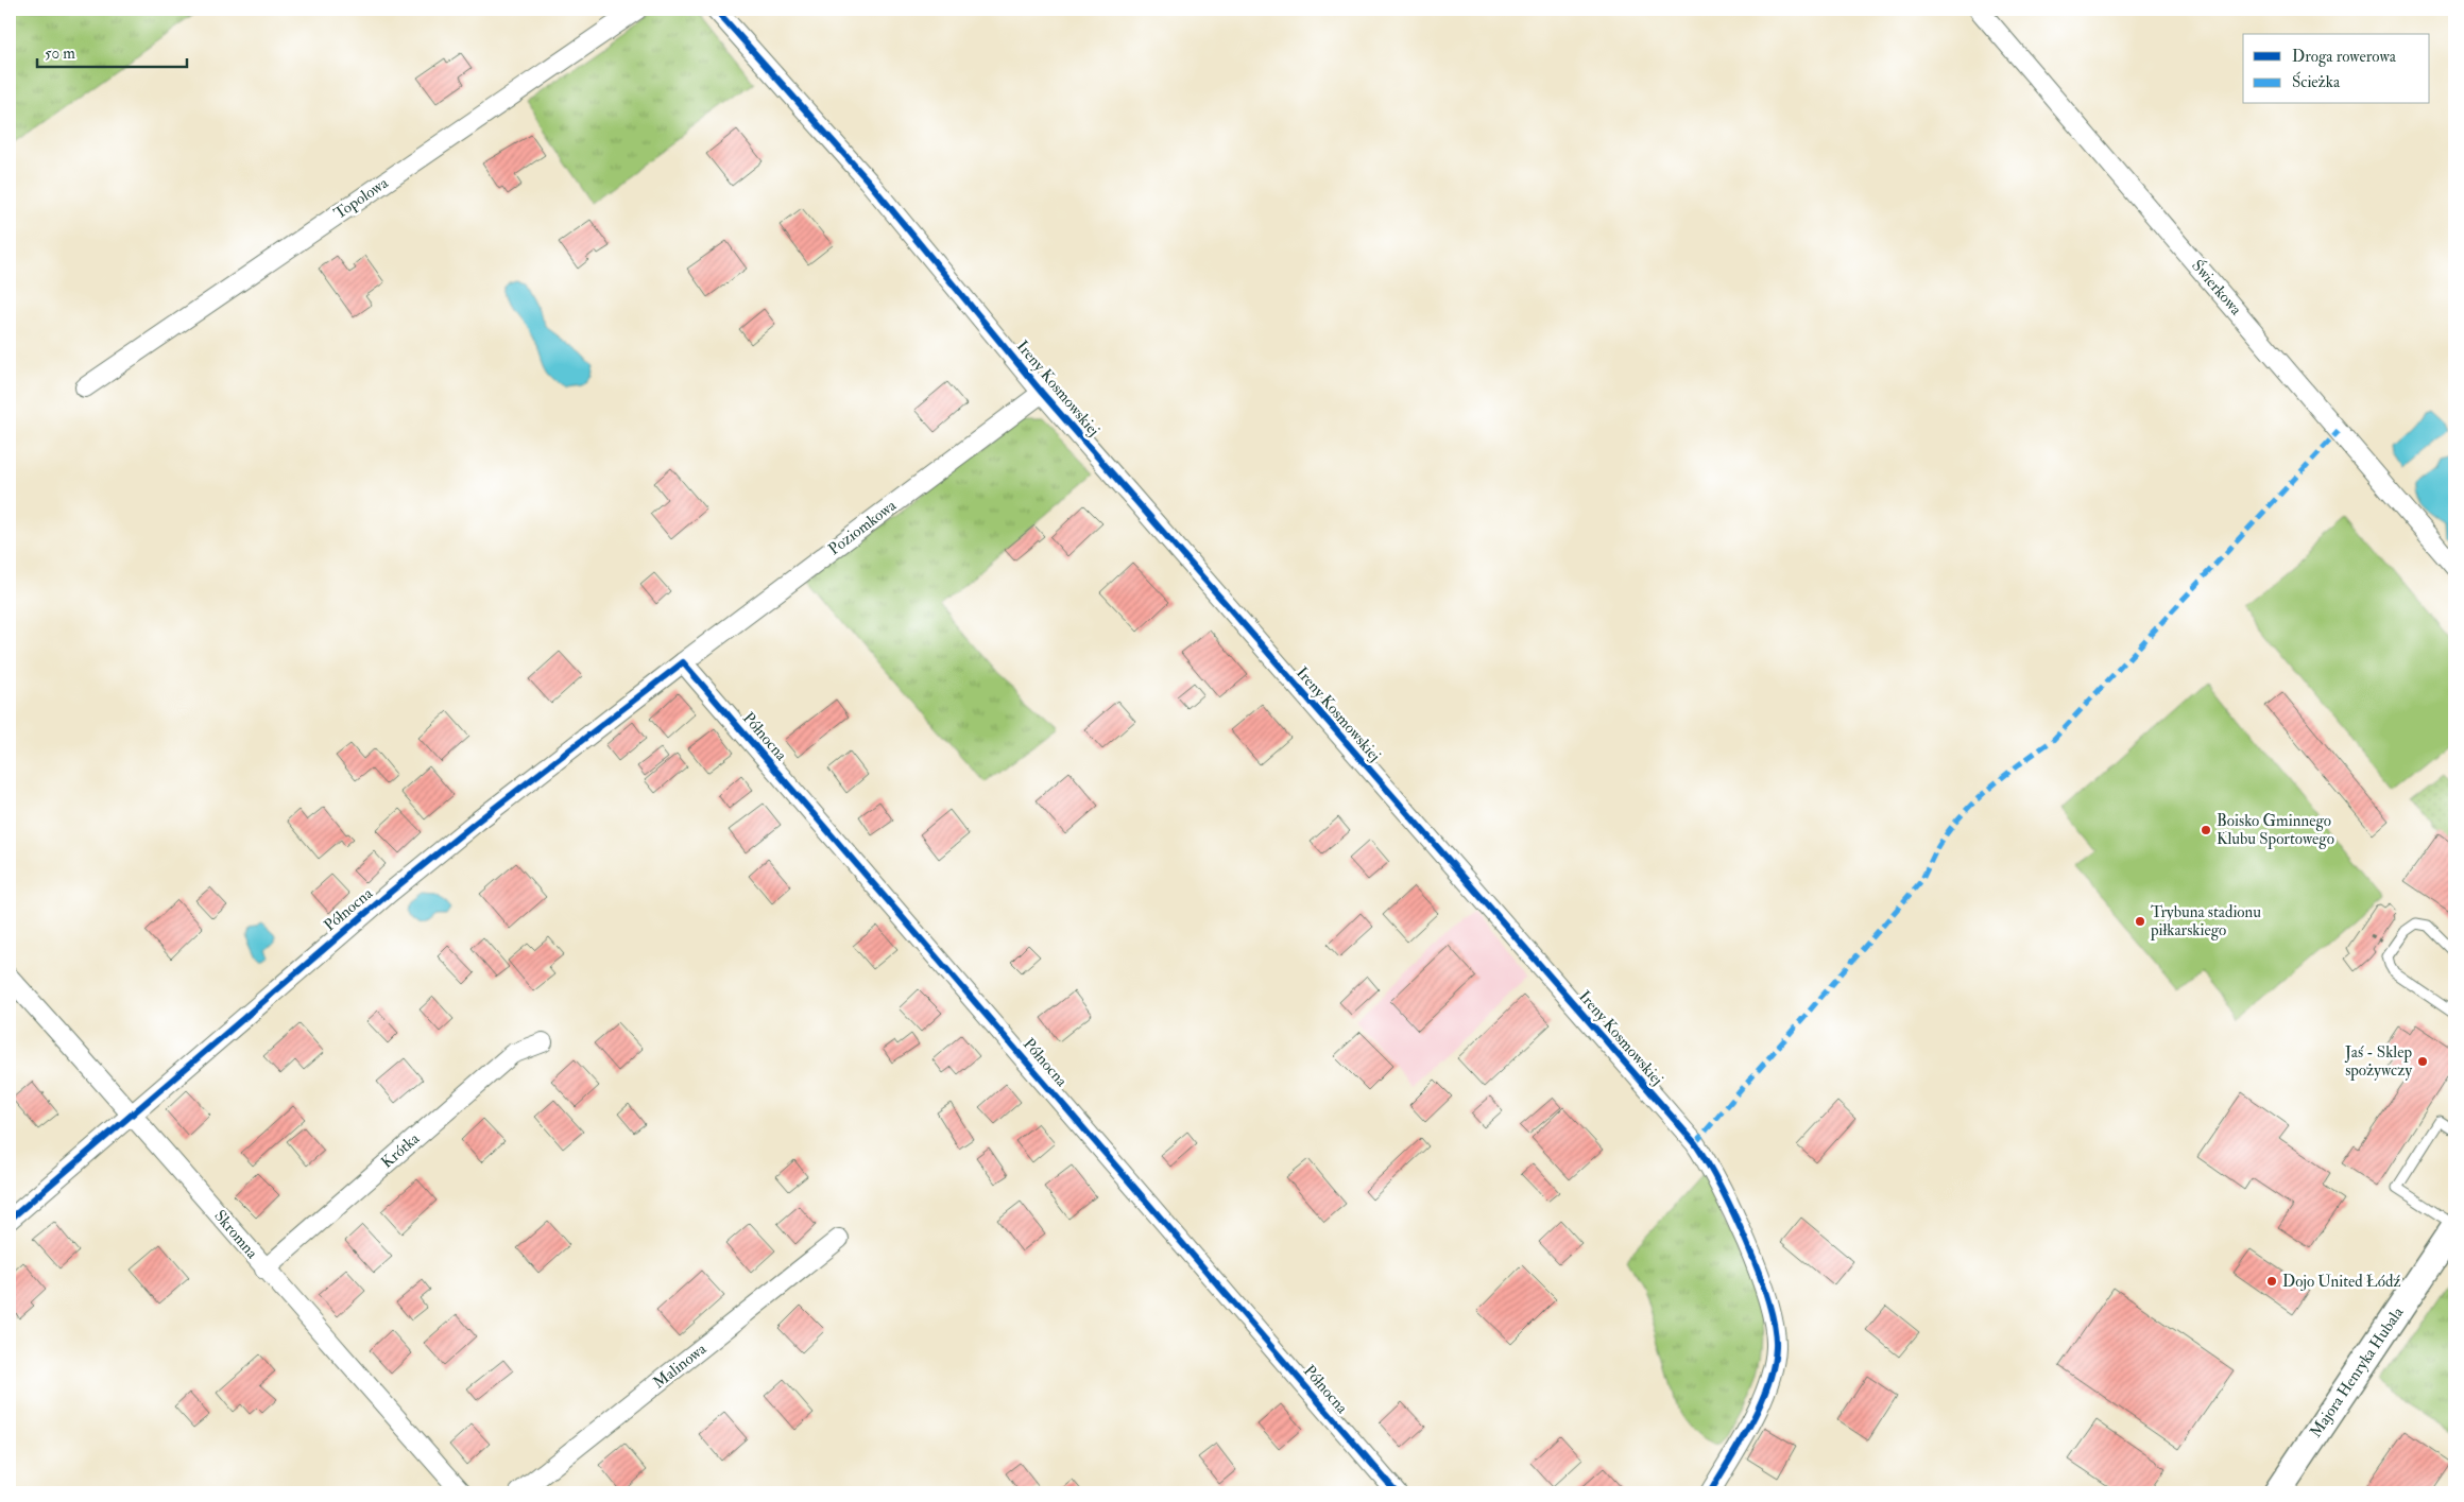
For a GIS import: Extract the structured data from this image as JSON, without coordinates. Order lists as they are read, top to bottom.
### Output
{
  "streets": {
    "main road": ["Majora Henryka Hubala"],
    "street": [
      "Topolowa",
      "Świerkowa",
      "Ireny Kosmowskiej",
      "Poziomkowa",
      "Północna",
      "Krótka",
      "Skromna",
      "Malinowa"
    ]
  },
  "crossings": [
    ["Ireny Kosmowskiej", "Poziomkowa"],
    ["Poziomkowa", "Północna"],
    ["Północna", "Skromna"],
    ["Krótka", "Skromna"]
  ],
  "places": [
    "Boisko Gminnego Klubu Sportowego",
    "Trybuna stadionu piłkarskiego",
    "Jaś - Sklep spożywczy",
    "Dojo United Łódź"
  ],
  "legend": ["Droga rowerowa", "Ścieżka"],
  "scale_bar": "50 m"
}
